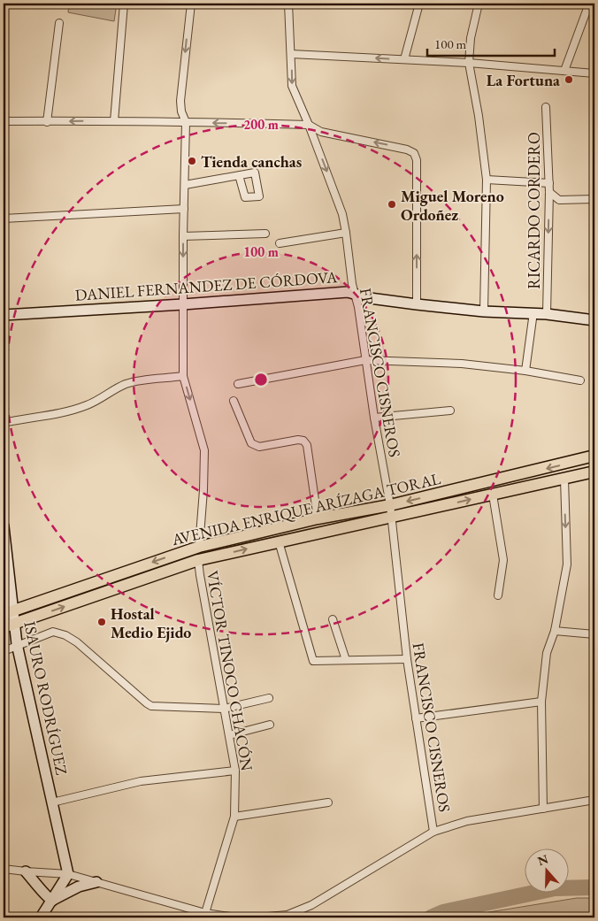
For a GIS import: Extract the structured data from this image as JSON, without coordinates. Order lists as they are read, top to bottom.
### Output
{
  "streets": {
    "main road": ["AVENIDA ENRIQUE ARÍZAGA TORAL"],
    "street": [
      "RICARDO CORDERO",
      "DANIEL FERNANDEZ DE CÓRDOVA",
      "FRANCISCO CISNEROS",
      "VÍCTOR TINOCO CHACÓN",
      "ISAURO RODRÍGUEZ"
    ]
  },
  "crossings": [
    ["RICARDO CORDERO", "DANIEL FERNANDEZ DE CÓRDOVA"],
    ["DANIEL FERNANDEZ DE CÓRDOVA", "FRANCISCO CISNEROS"],
    ["FRANCISCO CISNEROS", "AVENIDA ENRIQUE ARÍZAGA TORAL"],
    ["AVENIDA ENRIQUE ARÍZAGA TORAL", "VÍCTOR TINOCO CHACÓN"],
    ["AVENIDA ENRIQUE ARÍZAGA TORAL", "ISAURO RODRÍGUEZ"]
  ],
  "one_way": ["RICARDO CORDERO"],
  "places": [
    "La Fortuna",
    "Tienda canchas",
    "Miguel Moreno Ordoñez",
    "Hostal Medio Ejido"
  ],
  "scale_bar": "100 m",
  "north": "top",
  "rings": ["200 m", "100 m"]
}
